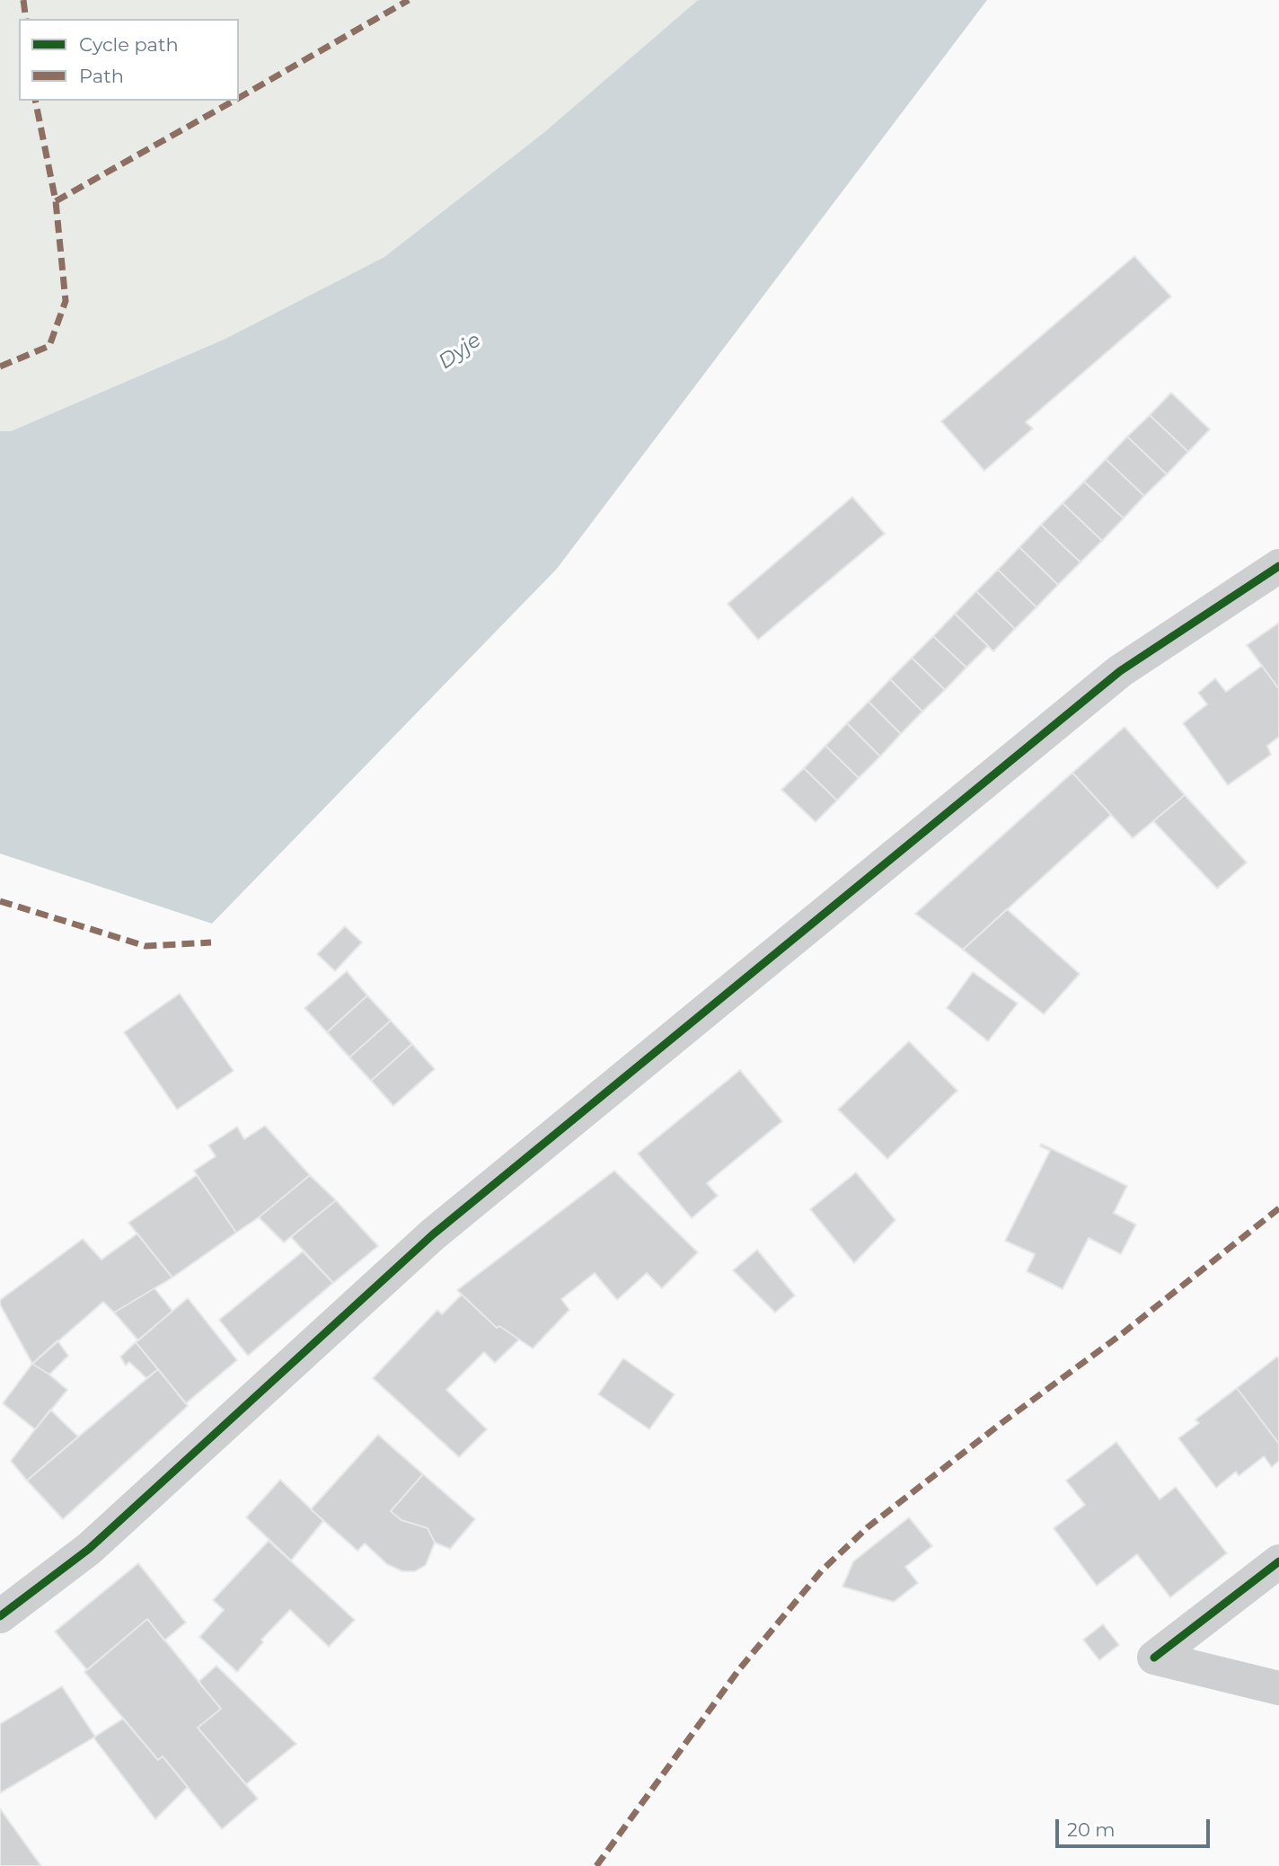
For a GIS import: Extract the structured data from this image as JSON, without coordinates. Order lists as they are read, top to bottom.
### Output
{
  "water": ["Dyje"],
  "legend": ["Cycle path", "Path"],
  "scale_bar": "20 m"
}
